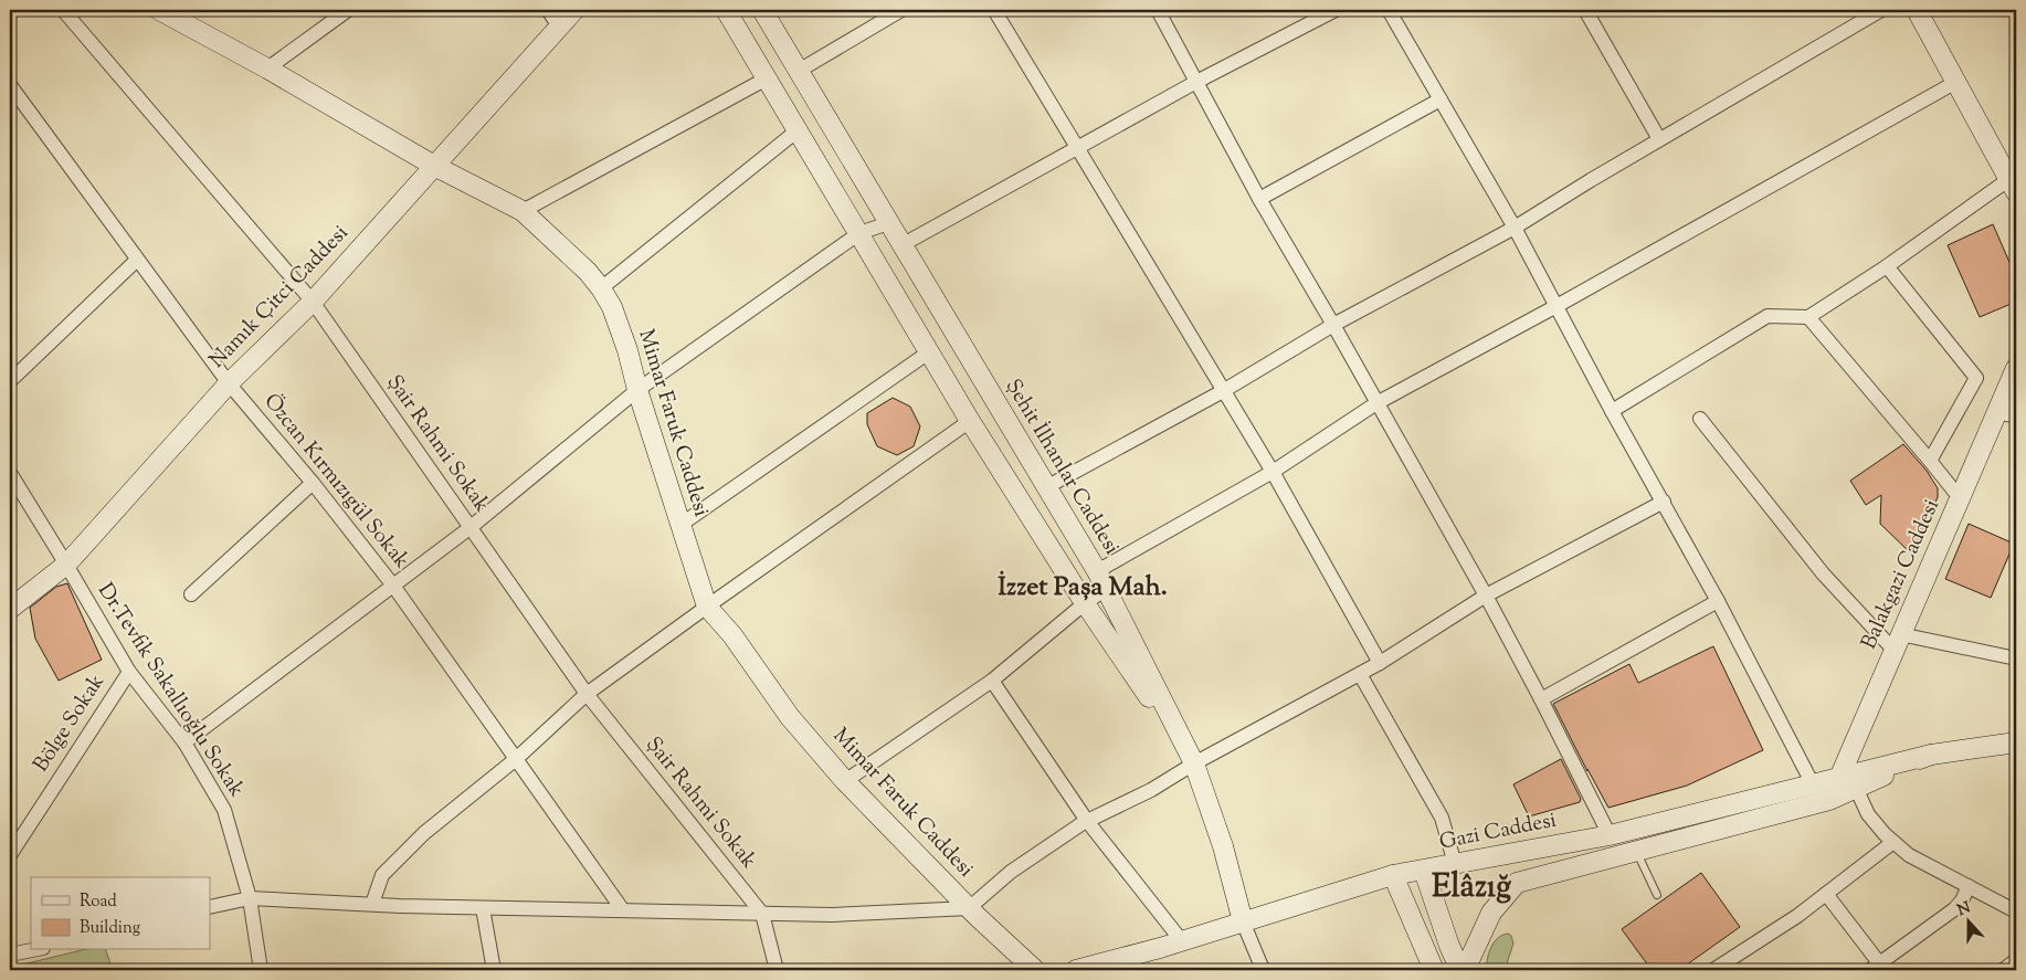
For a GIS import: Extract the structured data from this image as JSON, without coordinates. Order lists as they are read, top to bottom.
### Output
{
  "streets": {
    "street": [
      "Namık Çitci Caddesi",
      "Mimar Faruk Caddesi",
      "Şair Rahmi Sokak",
      "Şehit İlhanlar Caddesi",
      "Özcan Kırmızıgül Sokak",
      "Balakgazi Caddesi",
      "Dr.Tevfik Sakallıoğlu Sokak",
      "Bölge Sokak",
      "Gazi Caddesi"
    ]
  },
  "crossings": [
    ["Namık Çitci Caddesi", "Mimar Faruk Caddesi"],
    ["Namık Çitci Caddesi", "Şair Rahmi Sokak"],
    ["Namık Çitci Caddesi", "Özcan Kırmızıgül Sokak"],
    ["Namık Çitci Caddesi", "Dr.Tevfik Sakallıoğlu Sokak"],
    ["Balakgazi Caddesi", "Gazi Caddesi"],
    ["Dr.Tevfik Sakallıoğlu Sokak", "Bölge Sokak"]
  ],
  "districts": ["İzzet Paşa Mah.", "Elâzığ"],
  "legend": ["Road", "Building"],
  "north": "top"
}
